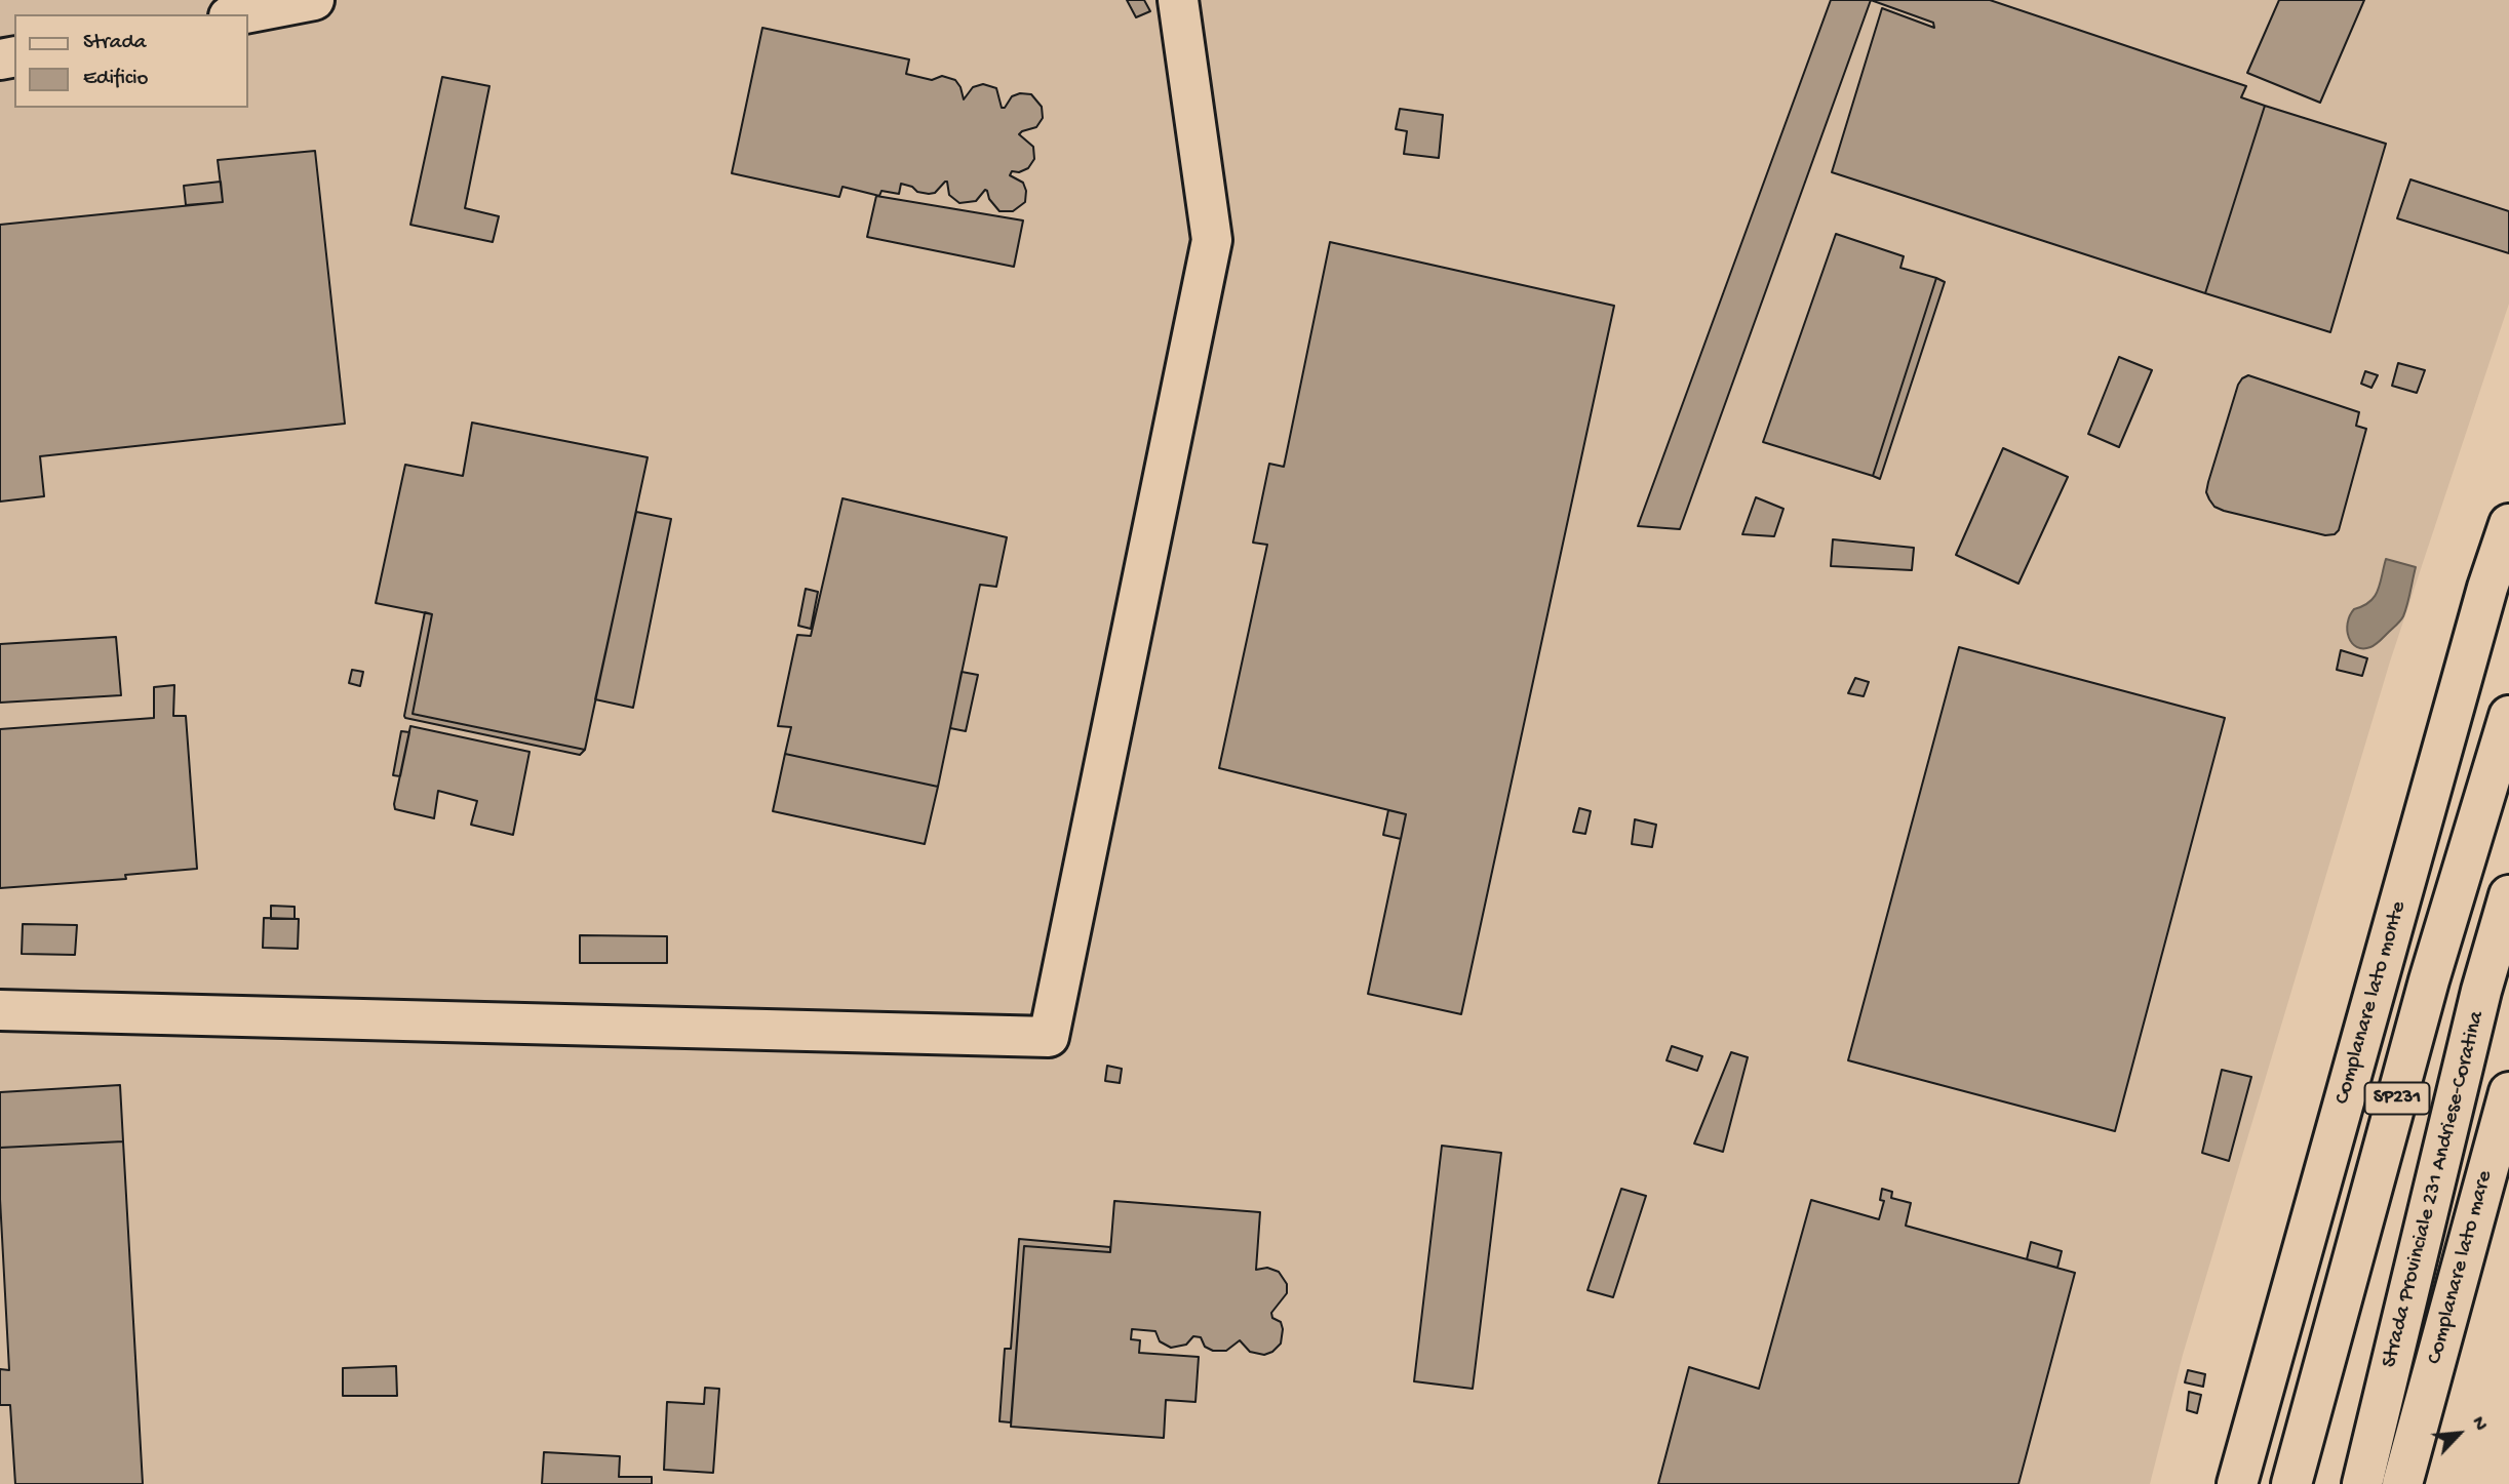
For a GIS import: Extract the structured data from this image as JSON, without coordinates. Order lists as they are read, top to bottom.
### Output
{
  "streets": {
    "main road": [
      "Complanare lato monte",
      "SP231",
      "Strada Provinciale 231 Andriese-Coratina",
      "Complanare lato mare"
    ]
  },
  "legend": ["Strada", "Edificio"],
  "north": "top right"
}
